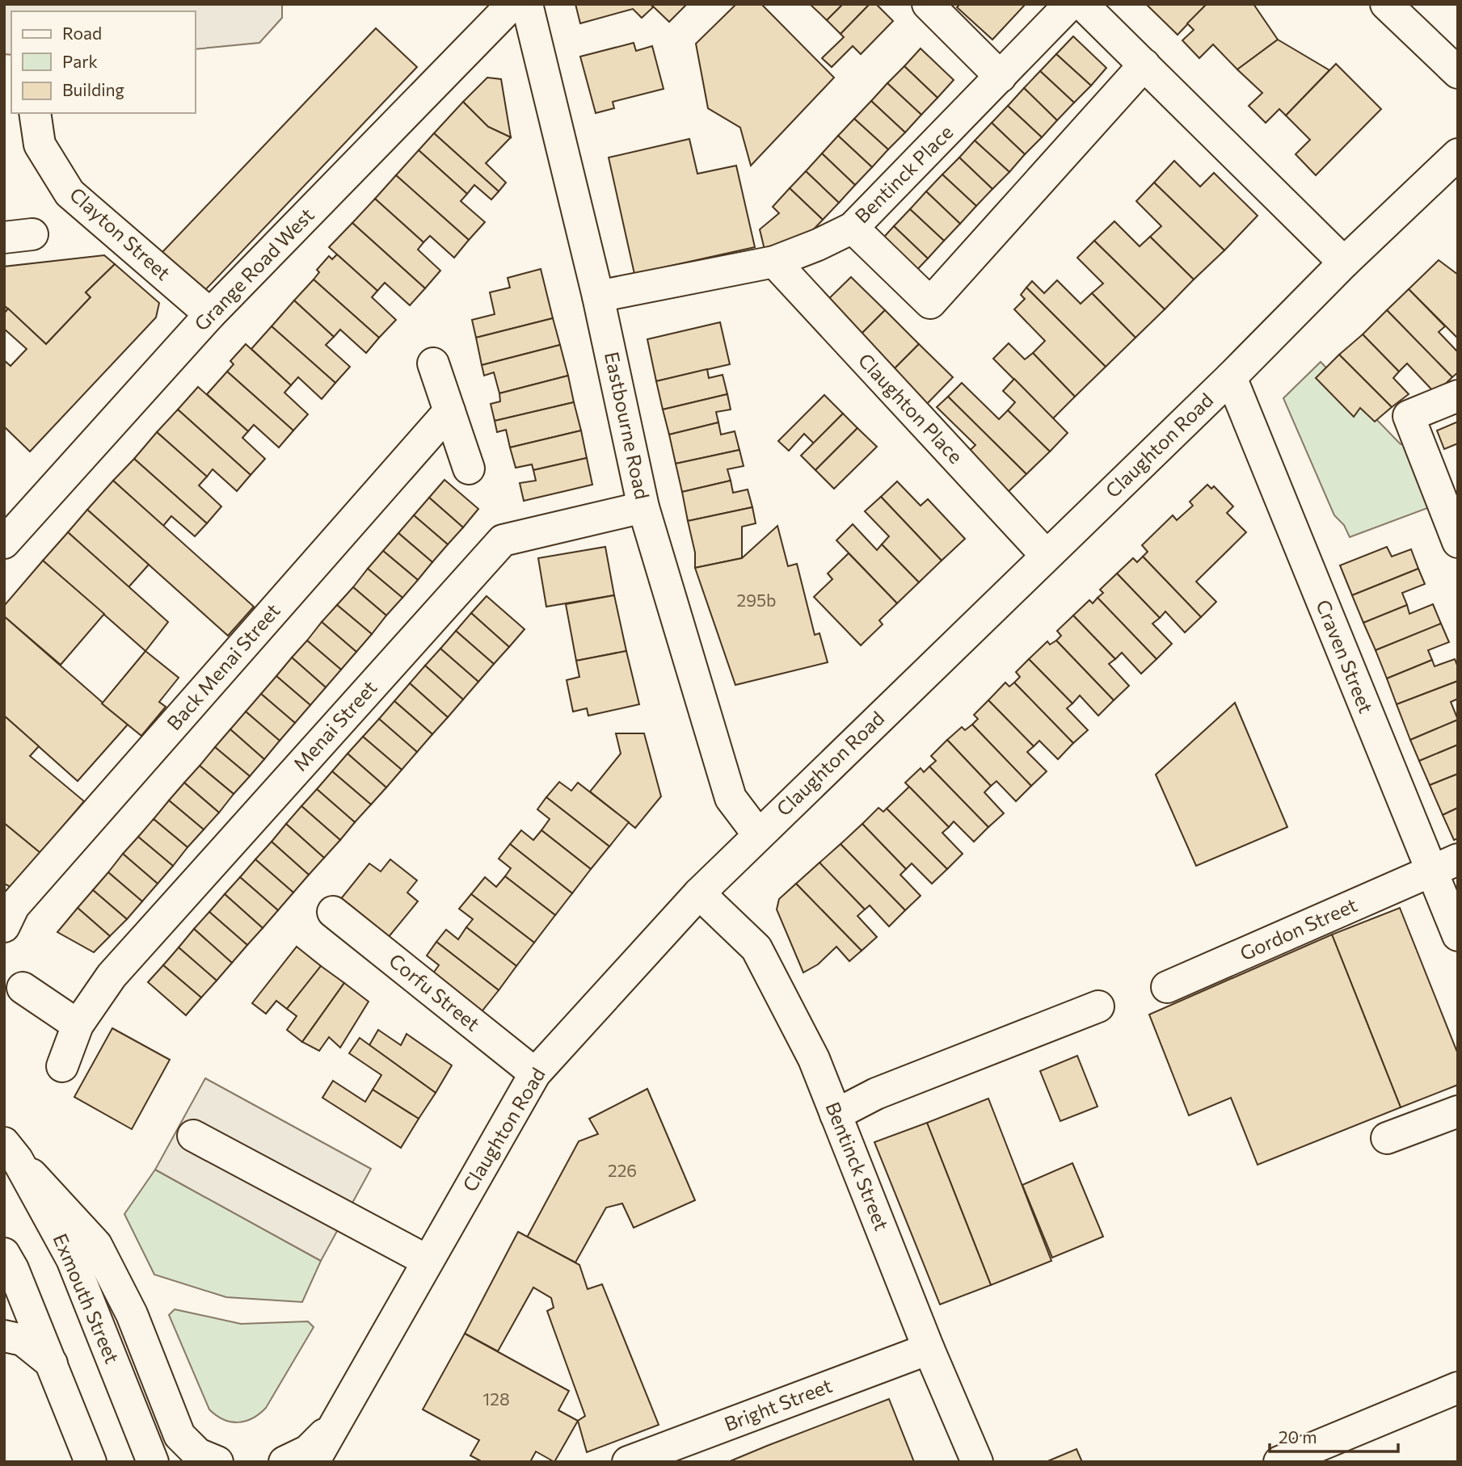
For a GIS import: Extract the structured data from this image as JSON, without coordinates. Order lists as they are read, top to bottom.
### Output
{
  "streets": {
    "street": [
      "Bentinck Place",
      "Clayton Street",
      "Grange Road West",
      "Claughton Place",
      "Eastbourne Road",
      "Claughton Road",
      "Craven Street",
      "Back Menai Street",
      "Menai Street",
      "Gordon Street",
      "Corfu Street",
      "Bentinck Street",
      "Exmouth Street",
      "Bright Street"
    ]
  },
  "crossings": [
    ["Bentinck Place", "Claughton Place"],
    ["Bentinck Place", "Eastbourne Road"],
    ["Clayton Street", "Grange Road West"],
    ["Claughton Place", "Claughton Road"],
    ["Eastbourne Road", "Claughton Road"],
    ["Eastbourne Road", "Menai Street"],
    ["Claughton Road", "Craven Street"],
    ["Claughton Road", "Corfu Street"],
    ["Claughton Road", "Bentinck Street"],
    ["Craven Street", "Gordon Street"],
    ["Bentinck Street", "Bright Street"]
  ],
  "house_numbers": ["295b", "226", "128"],
  "legend": ["Road", "Park", "Building"],
  "scale_bar": "20 m"
}
